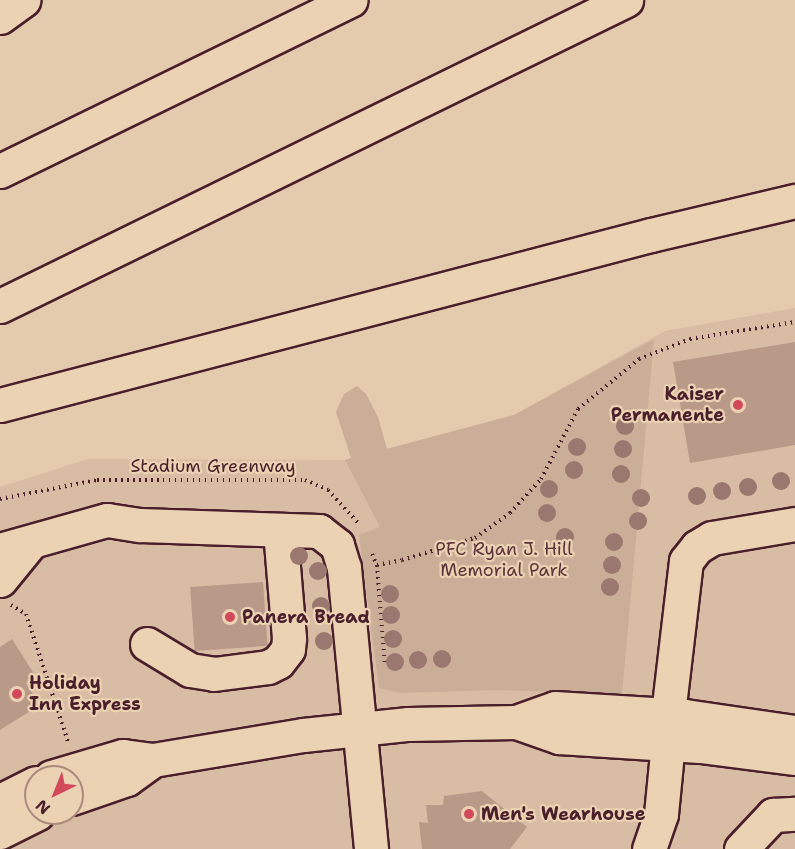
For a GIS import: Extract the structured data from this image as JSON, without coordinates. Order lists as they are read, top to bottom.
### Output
{
  "streets": {
    "path": ["Stadium Greenway"]
  },
  "parks": ["PFC Ryan J. Hill Memorial Park"],
  "places": [
    "Kaiser Permanente",
    "Panera Bread",
    "Holiday Inn Express",
    "Men's Wearhouse"
  ],
  "north": "bottom left"
}
